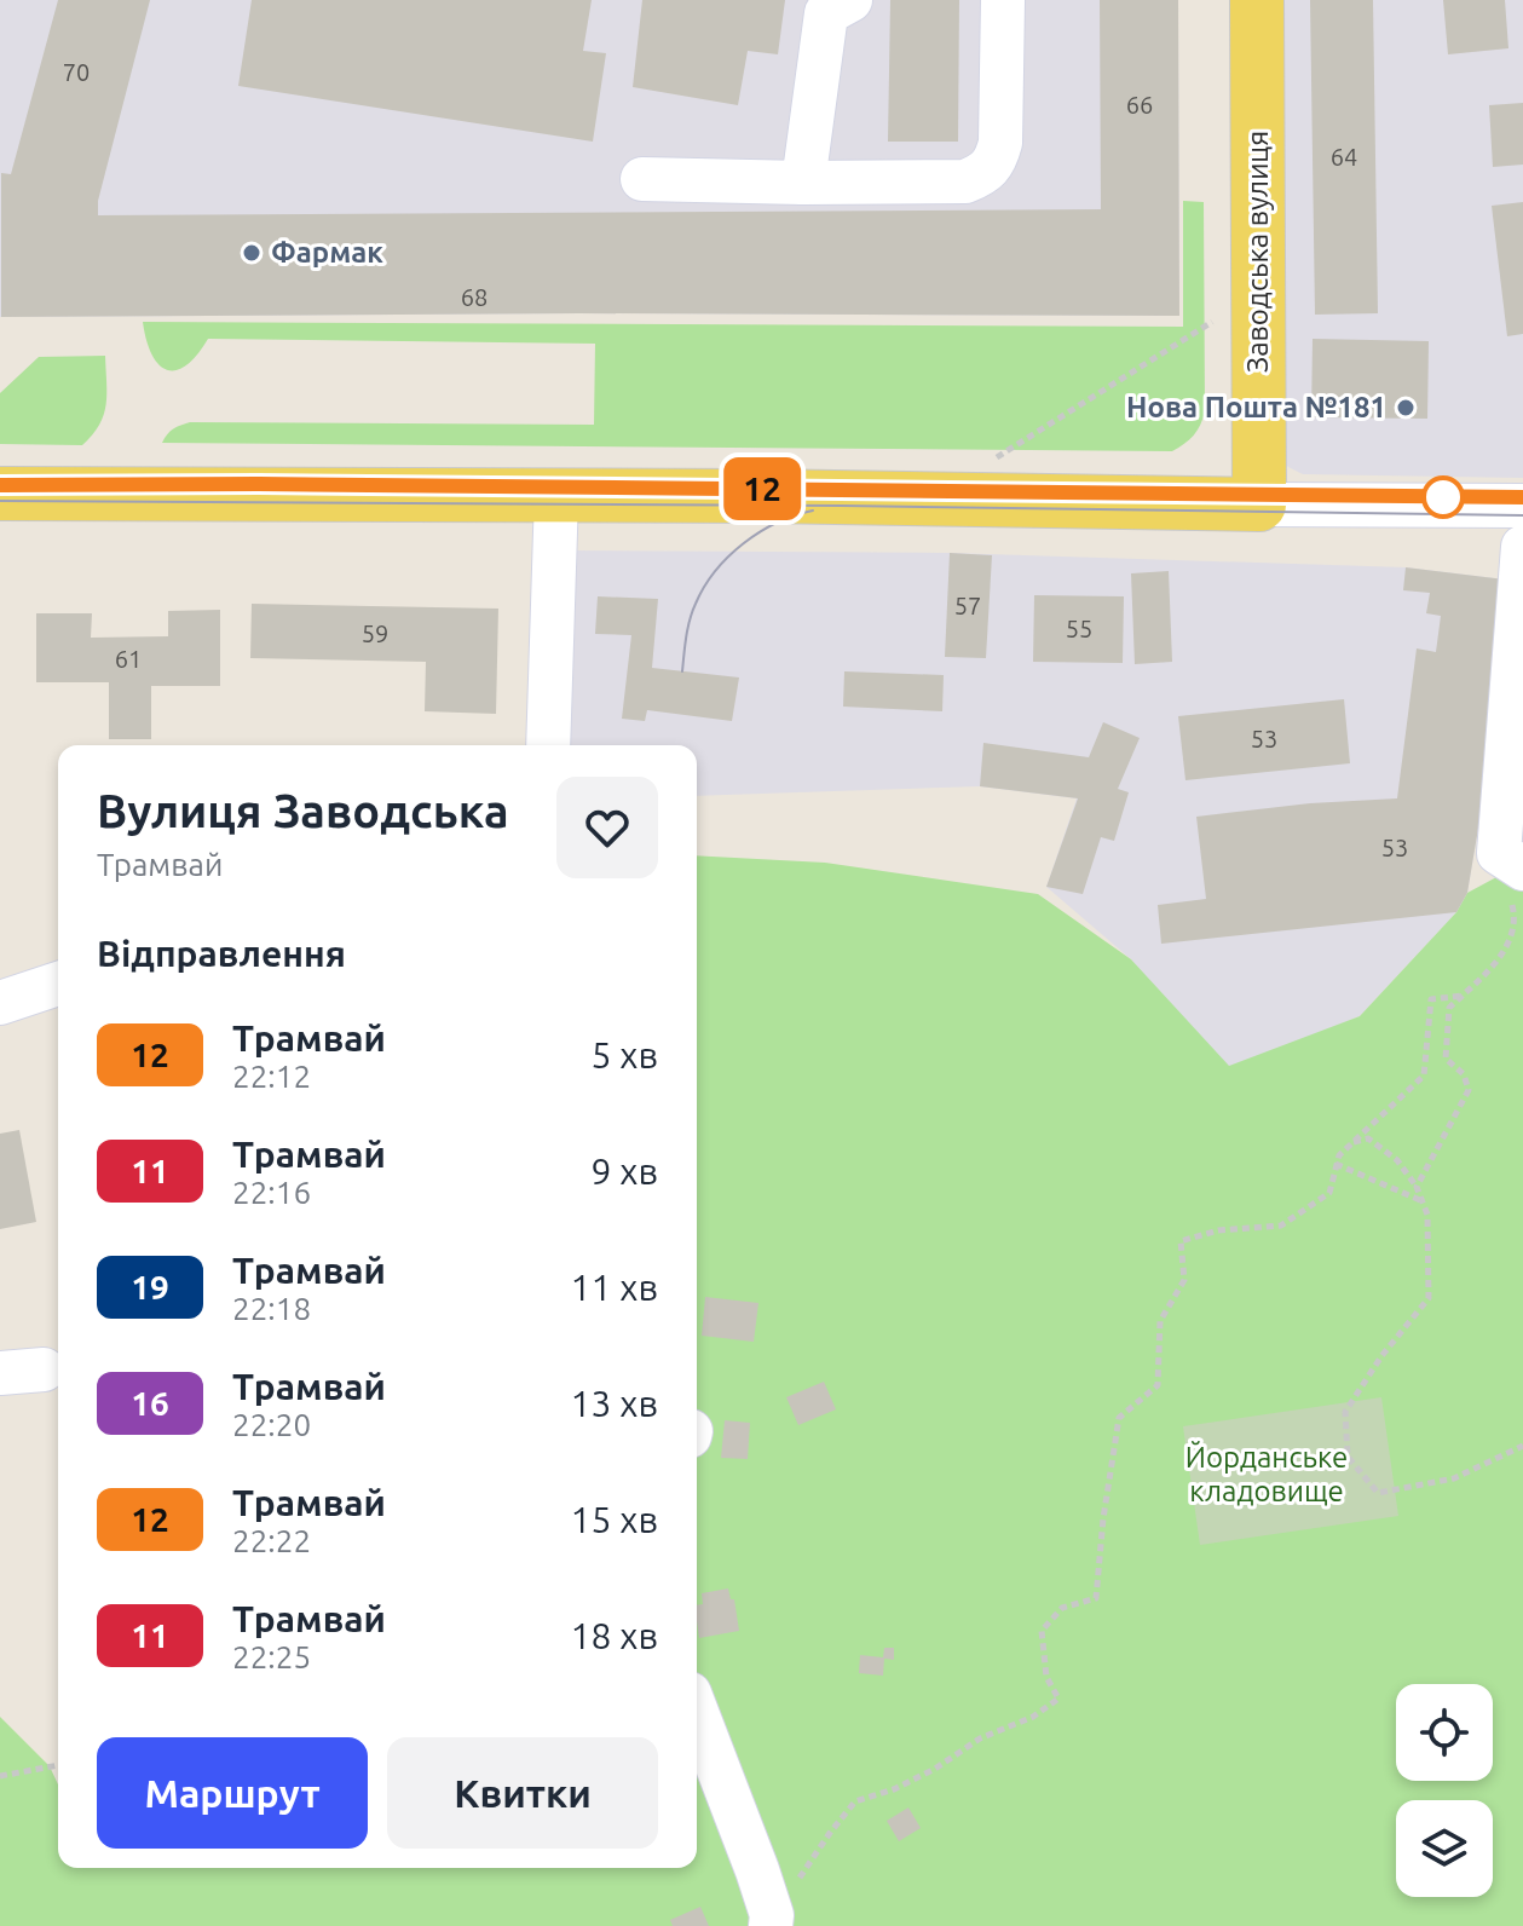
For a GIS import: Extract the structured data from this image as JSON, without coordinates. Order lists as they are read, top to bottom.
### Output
{
  "streets": {
    "main road": ["Заводська вулиця"]
  },
  "parks": ["Йорданське кладовище"],
  "places": ["Фармак", "Нова Пошта №181"],
  "lines": ["tram line 12"],
  "house_numbers": [
    "70",
    "66",
    "64",
    "68",
    "57",
    "55",
    "59",
    "61",
    "53",
    "53"
  ],
  "page": {
    "on_map": "12",
    "heading": [
      ["Вулиця Заводська", "Трамвай"],
      "Відправлення"
    ],
    "list": [
      {
        "mark": "12",
        "name": "Трамвай",
        "note": "22:12",
        "value": "5 хв"
      },
      {
        "mark": "11",
        "name": "Трамвай",
        "note": "22:16",
        "value": "9 хв"
      },
      {
        "mark": "19",
        "name": "Трамвай",
        "note": "22:18",
        "value": "11 хв"
      },
      {
        "mark": "16",
        "name": "Трамвай",
        "note": "22:20",
        "value": "13 хв"
      },
      {
        "mark": "12",
        "name": "Трамвай",
        "note": "22:22",
        "value": "15 хв"
      },
      {
        "mark": "11",
        "name": "Трамвай",
        "note": "22:25",
        "value": "18 хв"
      }
    ],
    "buttons": ["Маршрут", "Квитки"]
  }
}
